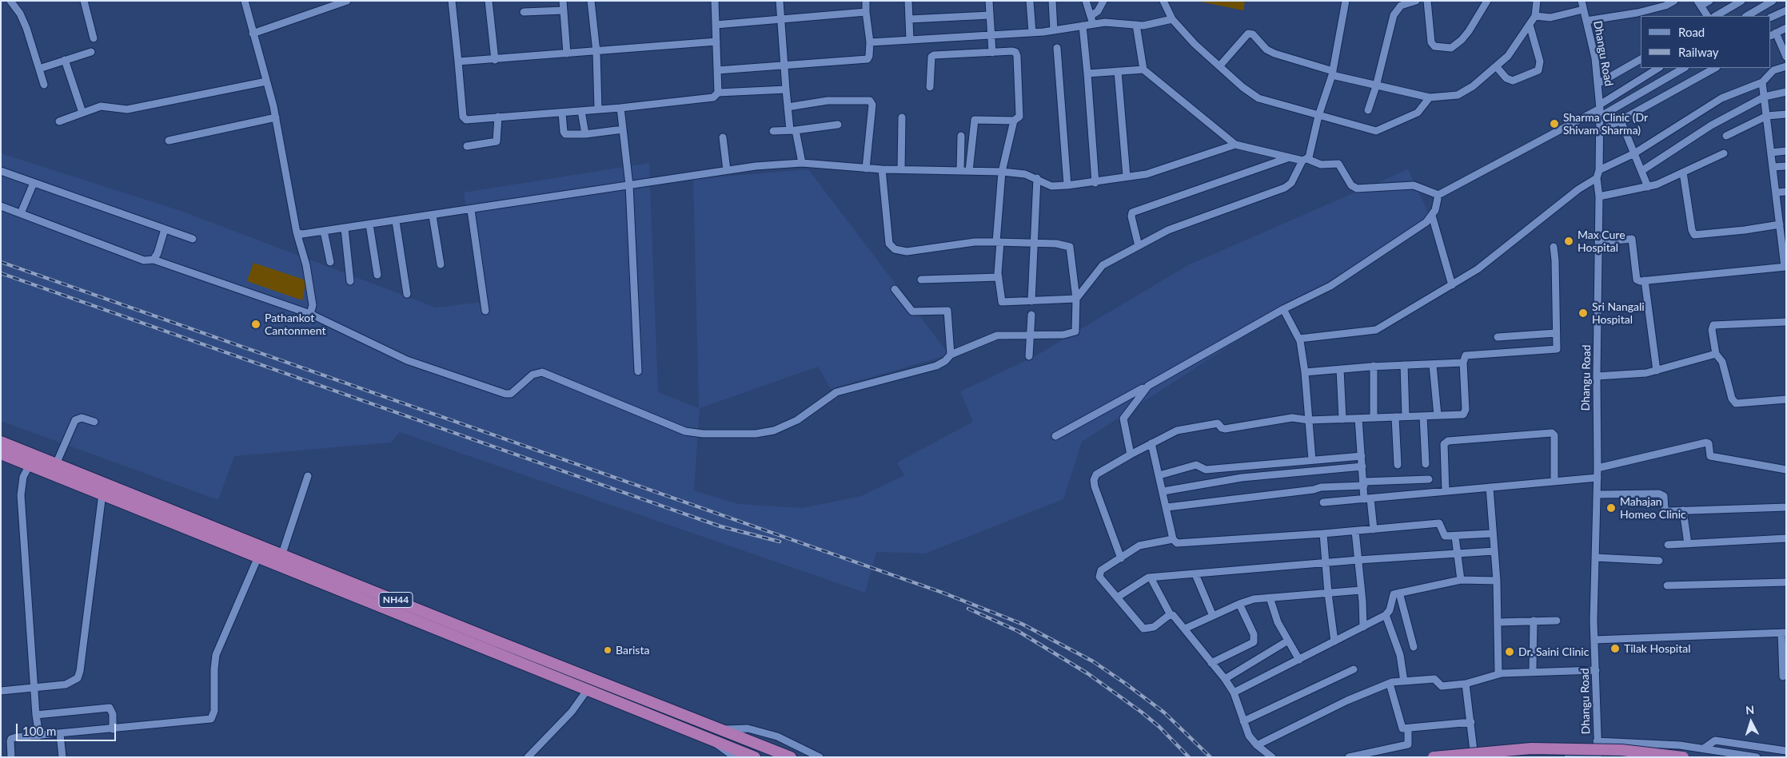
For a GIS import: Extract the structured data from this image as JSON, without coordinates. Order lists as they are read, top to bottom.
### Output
{
  "streets": {
    "highway": ["NH44"],
    "street": ["Dhangu Road"]
  },
  "places": [
    "Sharma Clinic (Dr Shivam Sharma)",
    "Max Cure Hospital",
    "Sri Nangali Hospital",
    "Pathankot Cantonment",
    "Mahajan Homeo Clinic",
    "Tilak Hospital",
    "Barista",
    "Dr. Saini Clinic"
  ],
  "legend": ["Road", "Railway"],
  "scale_bar": "100 m",
  "north": "top"
}
